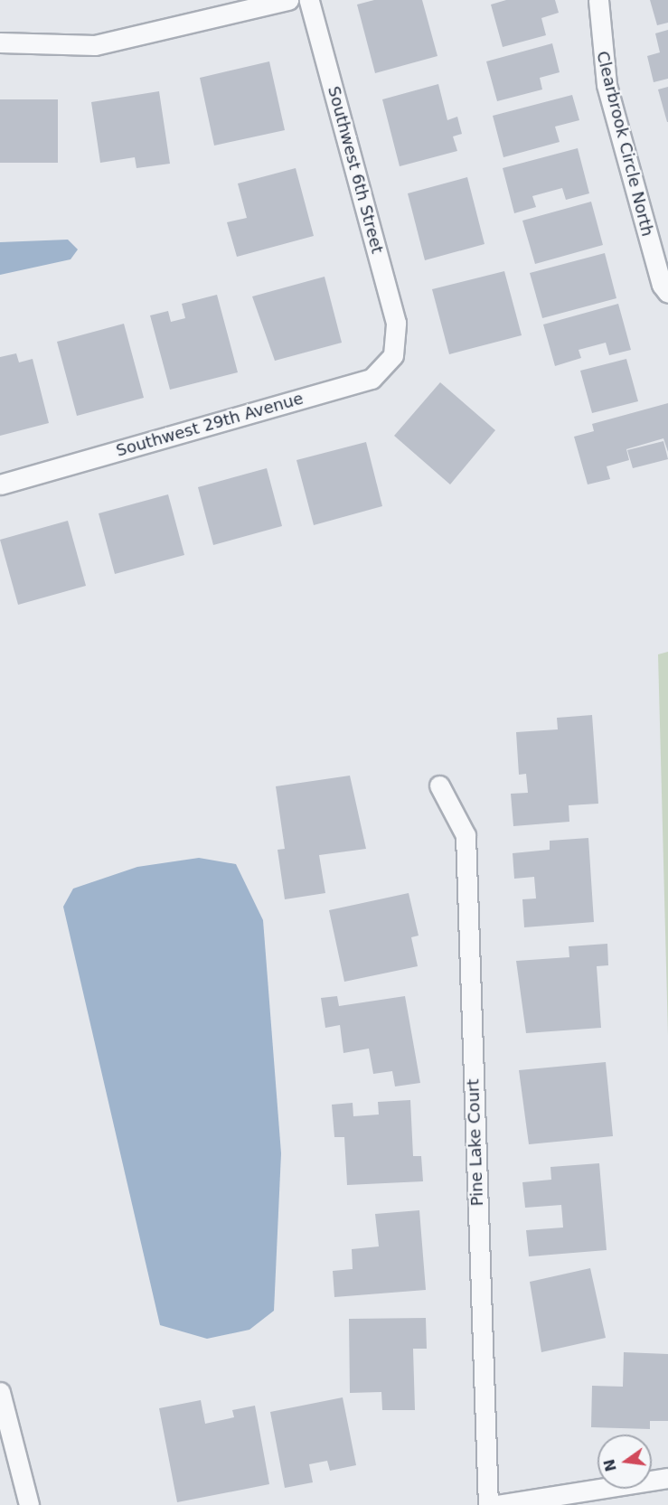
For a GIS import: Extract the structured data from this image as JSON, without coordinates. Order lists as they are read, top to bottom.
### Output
{
  "streets": {
    "street": [
      "Clearbrook Circle North",
      "Southwest 6th Street",
      "Southwest 29th Avenue",
      "Pine Lake Court"
    ]
  },
  "crossings": [
    ["Southwest 6th Street", "Southwest 29th Avenue"]
  ],
  "north": "left"
}
